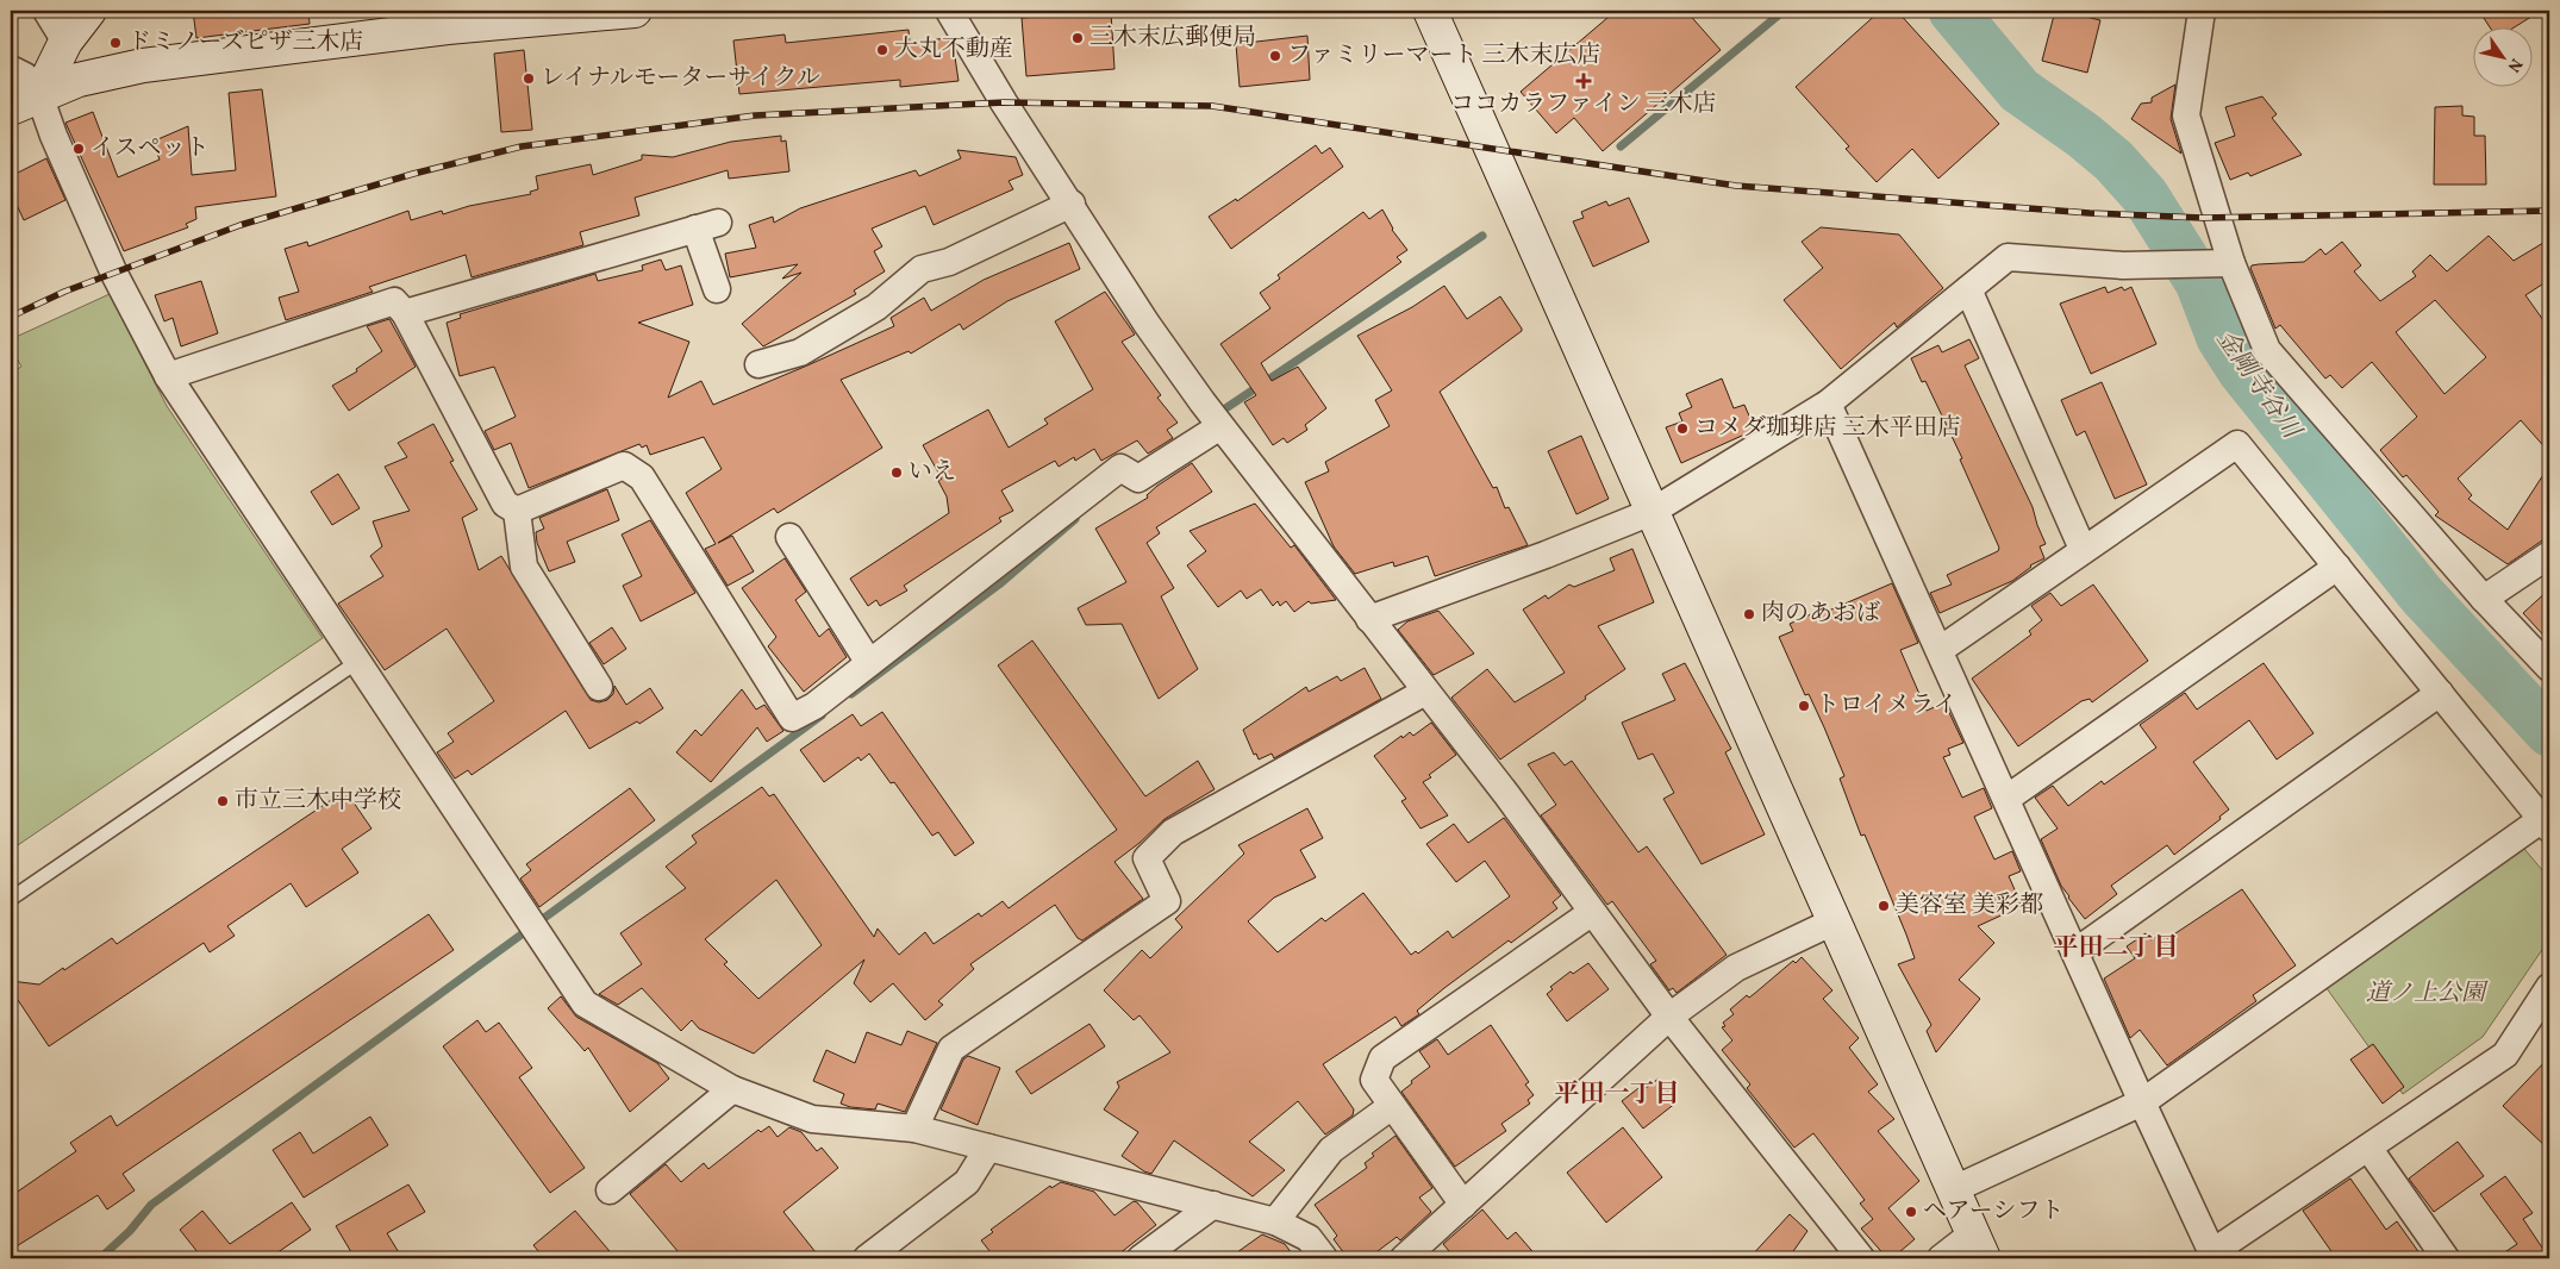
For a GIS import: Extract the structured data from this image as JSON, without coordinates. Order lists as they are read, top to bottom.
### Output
{
  "districts": ["平田二丁目", "平田一丁目"],
  "water": ["金剛寺谷川"],
  "parks": ["道ノ上公園"],
  "places": {
    "other": [
      "三木末広郵便局",
      "ドミノーズピザ三木店",
      "大丸不動産",
      "ファミリーマート 三木末広店",
      "レイナルモーターサイクル",
      "イスペット",
      "コメダ珈琲店 三木平田店",
      "いえ",
      "肉のあおば",
      "トロイメライ",
      "市立三木中学校",
      "美容室 美彩都",
      "ヘアーシフト"
    ],
    "health": ["ココカラファイン 三木店"]
  },
  "north": "bottom right"
}
